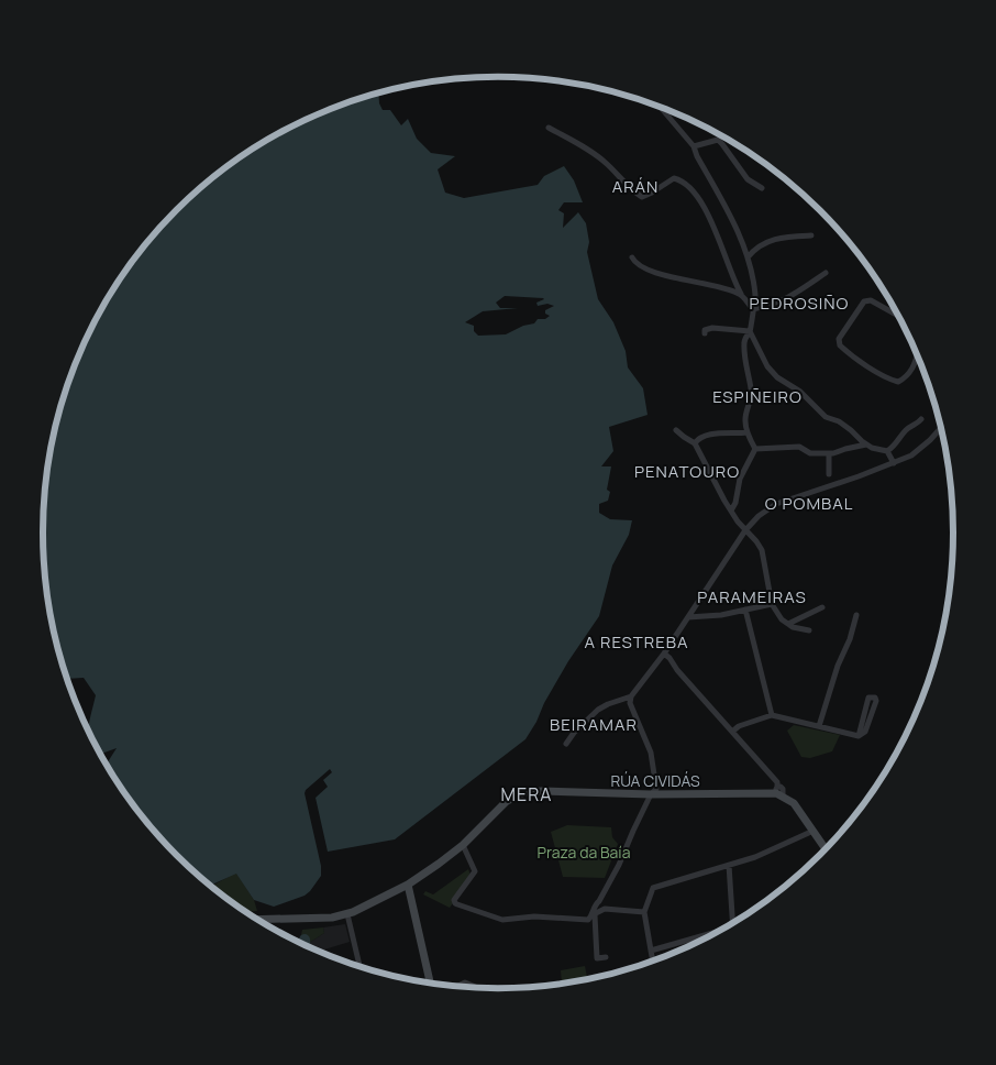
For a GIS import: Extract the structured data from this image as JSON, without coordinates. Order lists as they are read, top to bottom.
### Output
{
  "streets": {
    "main road": ["RÚA CIVIDÁS"]
  },
  "districts": [
    "ARÁN",
    "PEDROSIÑO",
    "ESPIÑEIRO",
    "PENATOURO",
    "O POMBAL",
    "PARAMEIRAS",
    "A RESTREBA",
    "BEIRAMAR",
    "MERA"
  ],
  "parks": ["Praza da Baía"]
}
